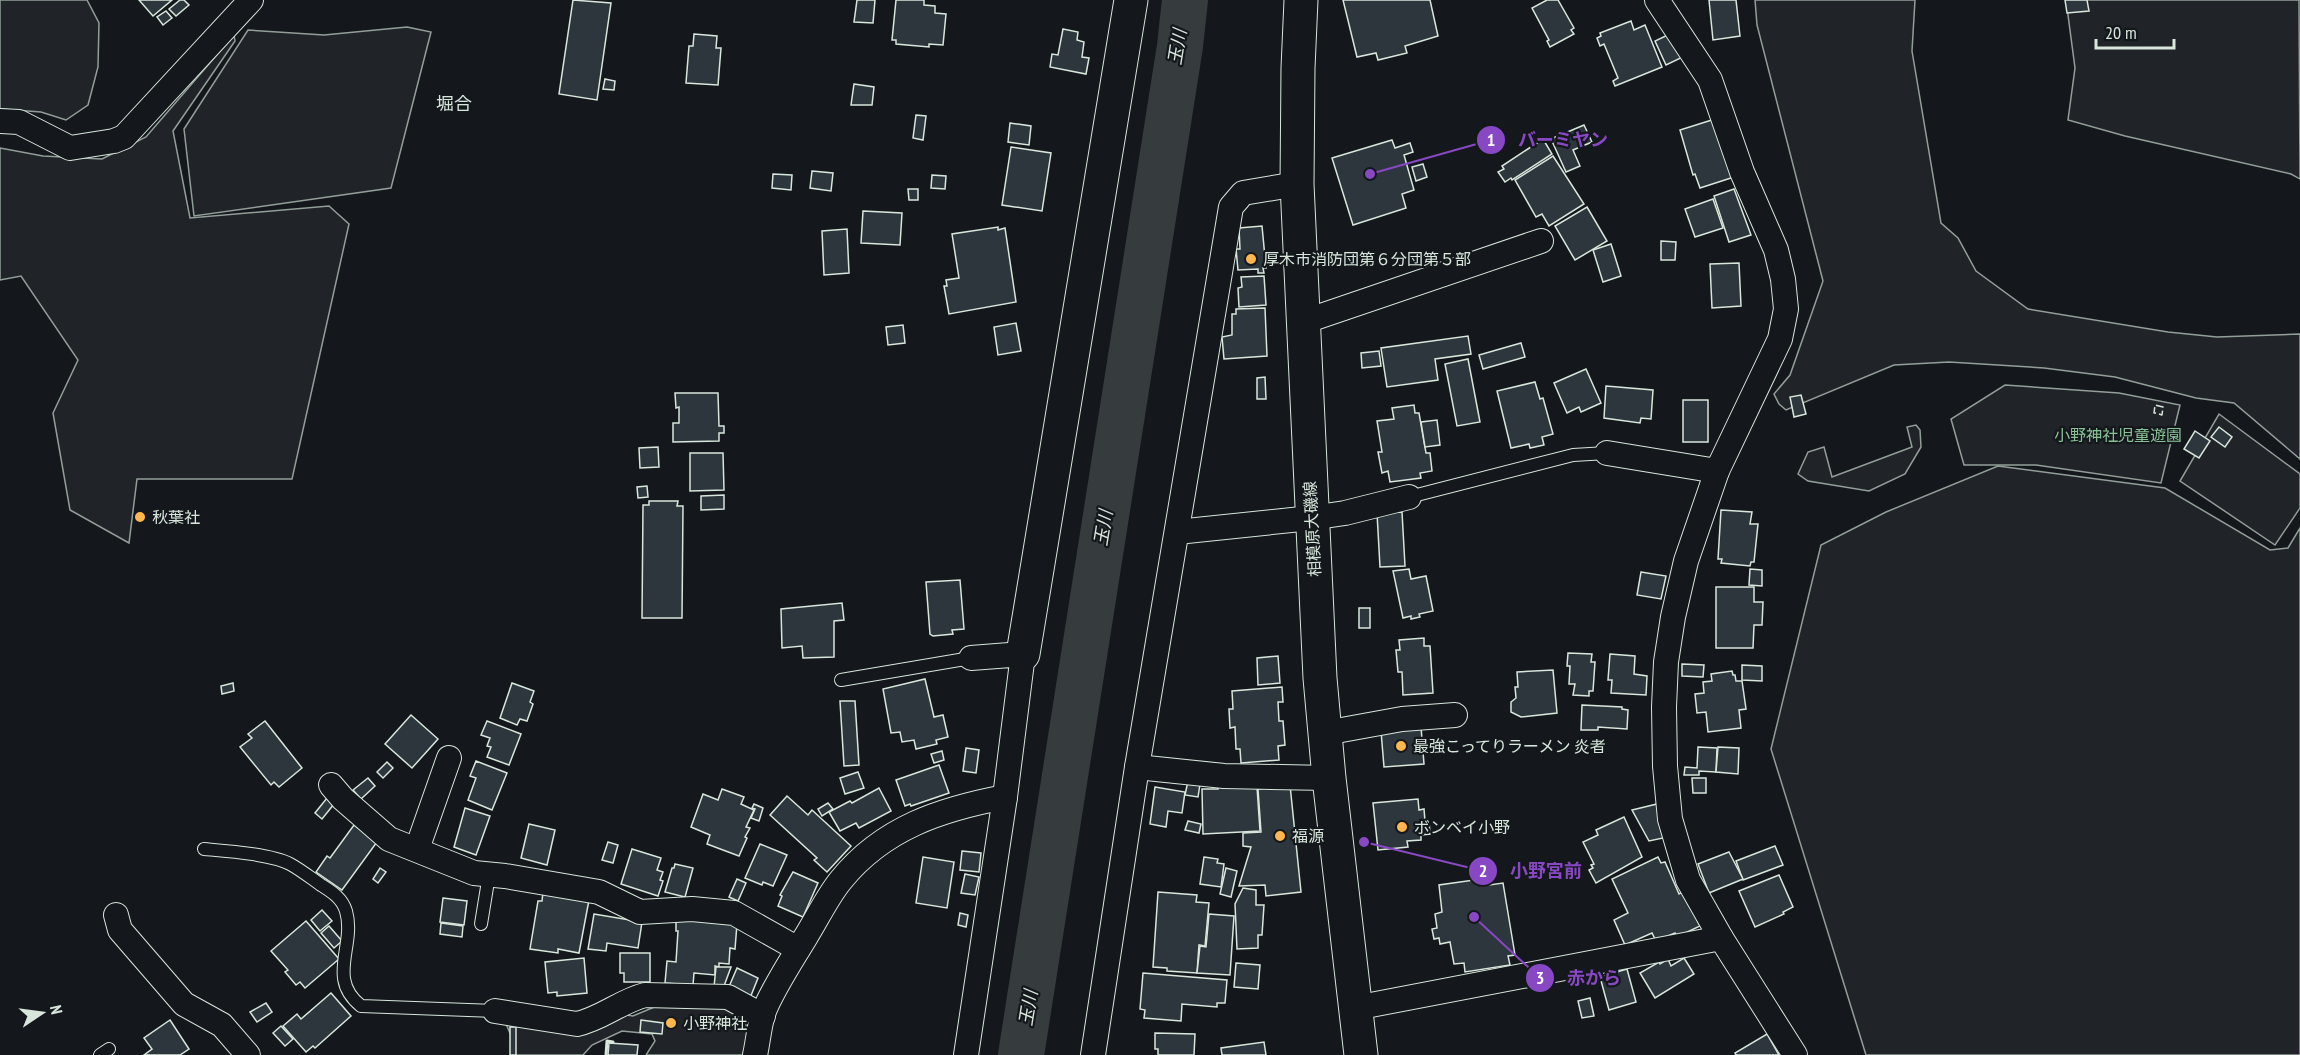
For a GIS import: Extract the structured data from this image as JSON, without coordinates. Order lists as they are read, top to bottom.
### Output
{
  "streets": {
    "main road": ["相模原大磯線"]
  },
  "districts": ["堀合"],
  "water": ["玉川"],
  "parks": ["小野神社児童遊園"],
  "places": [
    "バーミヤン",
    "厚木市消防団第６分団第５部",
    "秋葉社",
    "最強こってりラーメン 炎者",
    "ボンベイ小野",
    "福源",
    "小野宮前",
    "赤から",
    "小野神社"
  ],
  "scale_bar": "20 m",
  "north": "right"
}
